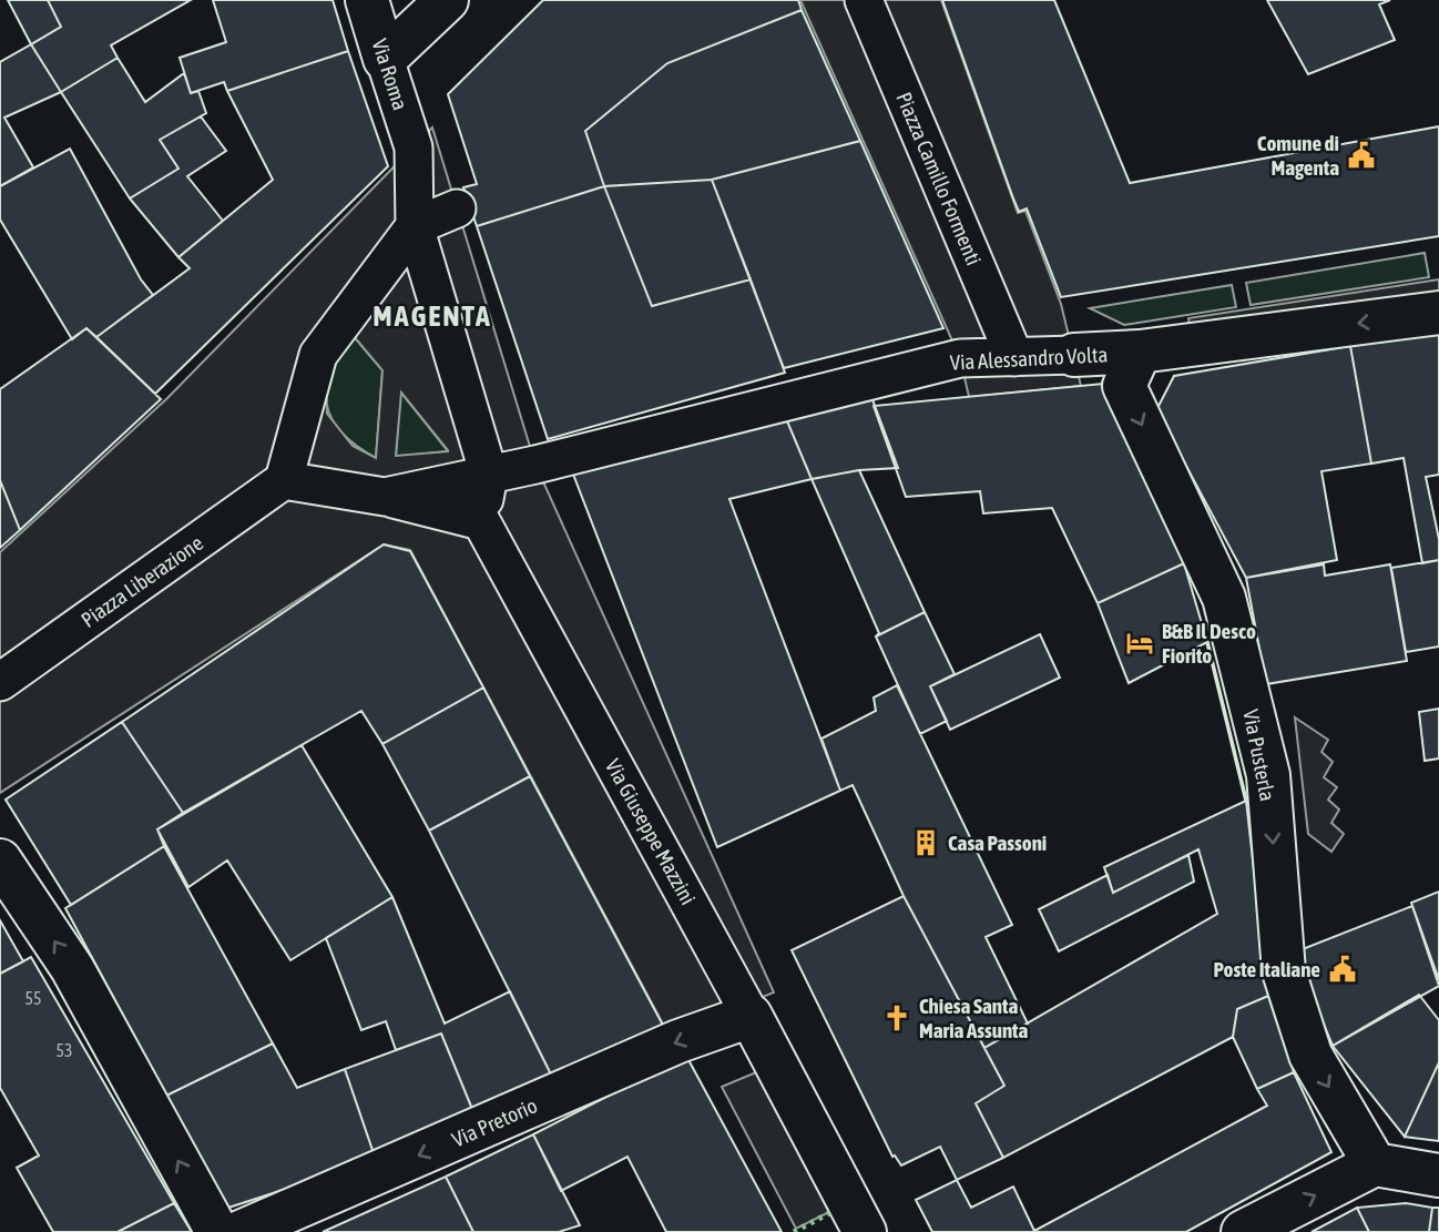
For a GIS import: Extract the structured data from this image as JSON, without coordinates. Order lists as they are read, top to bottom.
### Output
{
  "streets": {
    "street": [
      "Via Roma",
      "Piazza Camillo Formenti",
      "Via Alessandro Volta",
      "Piazza Liberazione",
      "Via Pusterla",
      "Via Giuseppe Mazzini",
      "Via Pretorio"
    ]
  },
  "crossings": [
    ["Piazza Camillo Formenti", "Via Alessandro Volta"],
    ["Via Alessandro Volta", "Via Pusterla"],
    ["Via Giuseppe Mazzini", "Via Pretorio"]
  ],
  "one_way": ["Via Pusterla", "Via Pretorio"],
  "districts": ["MAGENTA"],
  "places": {
    "public building": ["Comune di Magenta", "Poste Italiane"],
    "hotel": ["B&B Il Desco Fiorito"],
    "building": ["Casa Passoni"],
    "church": ["Chiesa Santa Maria Assunta"]
  },
  "house_numbers": ["55", "53"]
}
